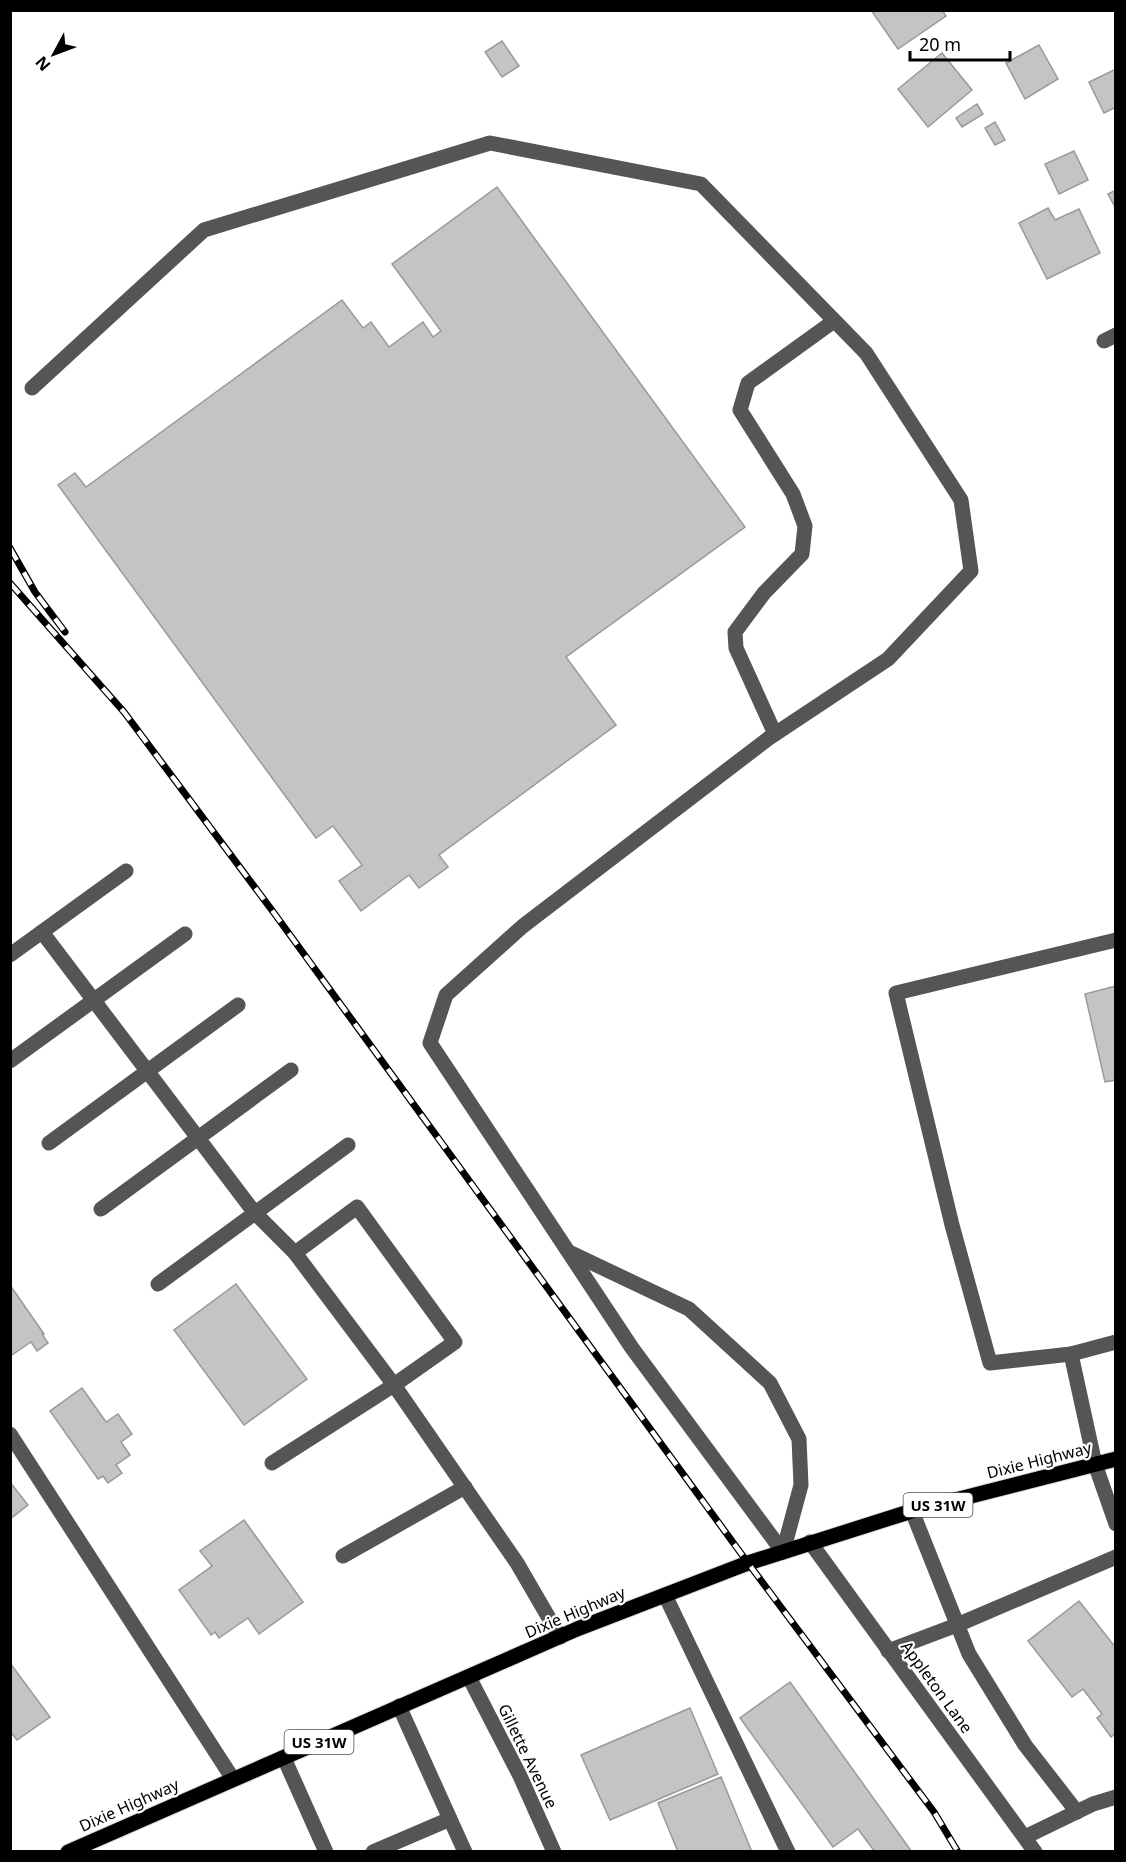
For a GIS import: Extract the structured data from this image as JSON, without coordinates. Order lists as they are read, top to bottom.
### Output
{
  "streets": {
    "main road": ["Dixie Highway", "US 31W"],
    "street": ["Appleton Lane", "Gillette Avenue"]
  },
  "crossings": [
    ["Dixie Highway", "Appleton Lane"],
    ["Dixie Highway", "Gillette Avenue"]
  ],
  "scale_bar": "20 m",
  "north": "bottom left"
}
